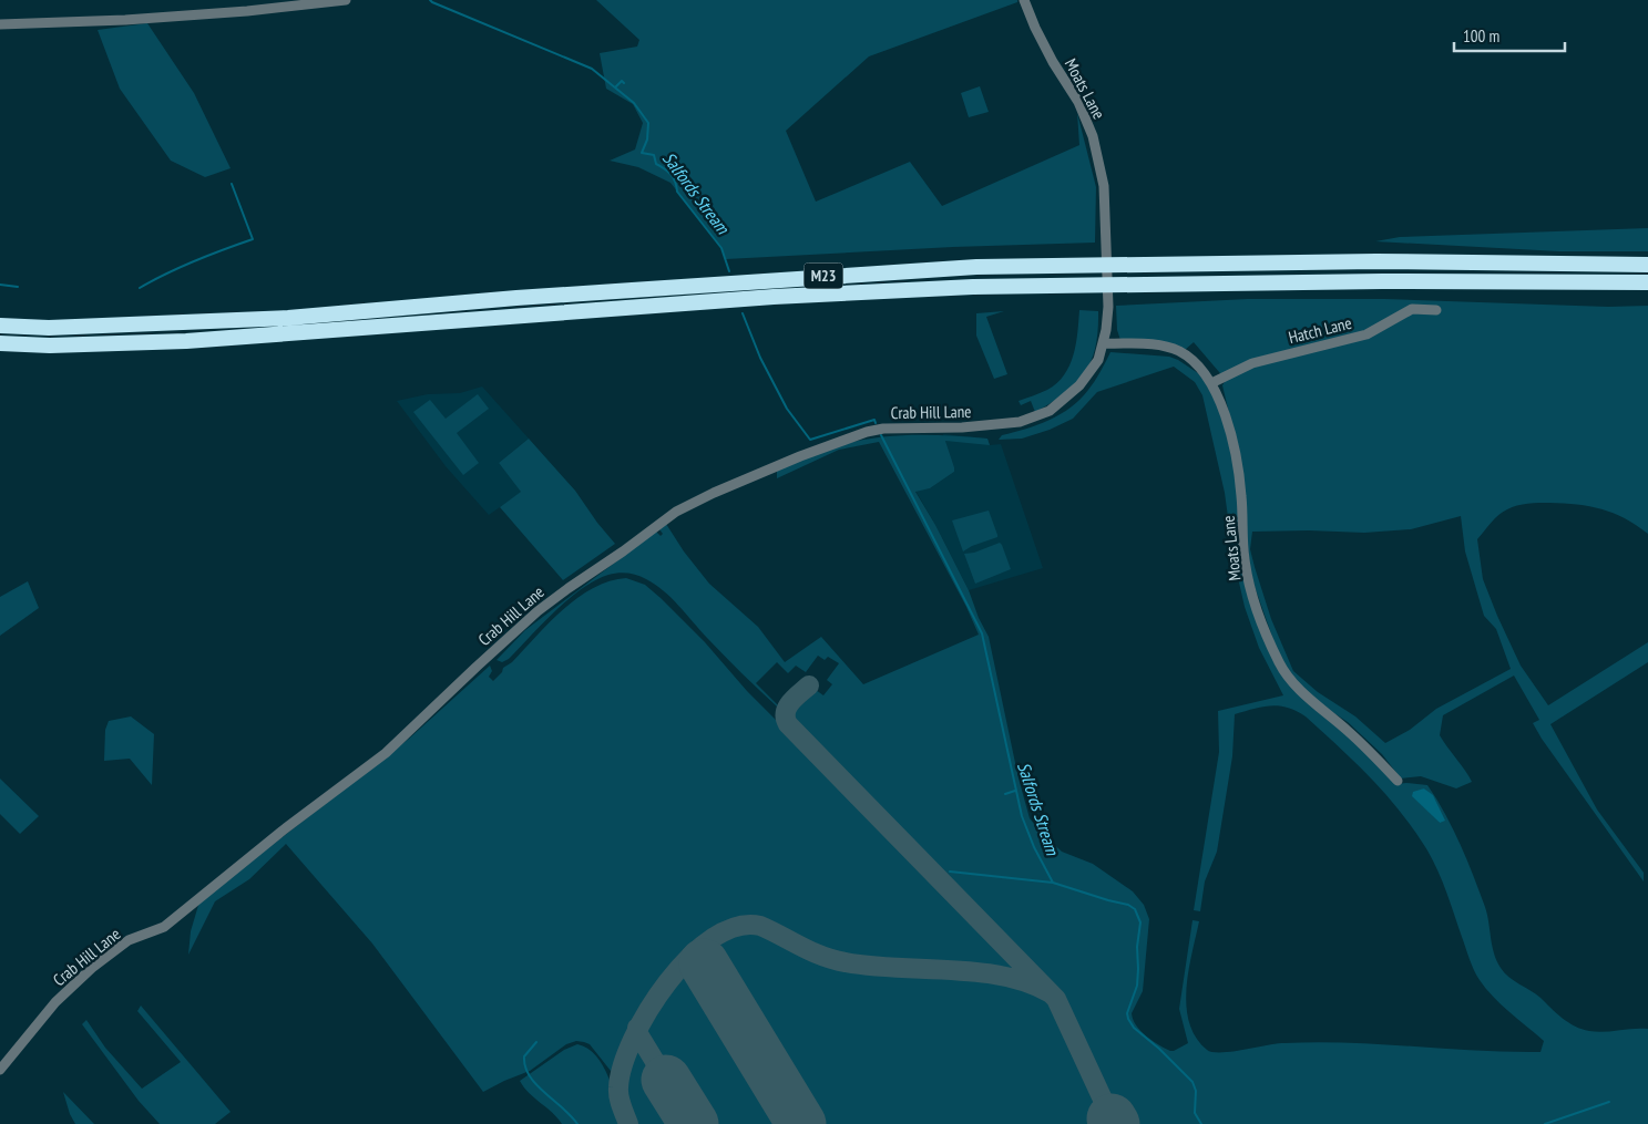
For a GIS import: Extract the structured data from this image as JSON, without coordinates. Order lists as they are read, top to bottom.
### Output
{
  "streets": {
    "highway": ["M23"],
    "street": ["Moats Lane", "Hatch Lane", "Crab Hill Lane"]
  },
  "crossings": [
    ["Moats Lane", "Hatch Lane"],
    ["Moats Lane", "Crab Hill Lane"]
  ],
  "water": ["Salfords Stream"],
  "scale_bar": "100 m"
}
